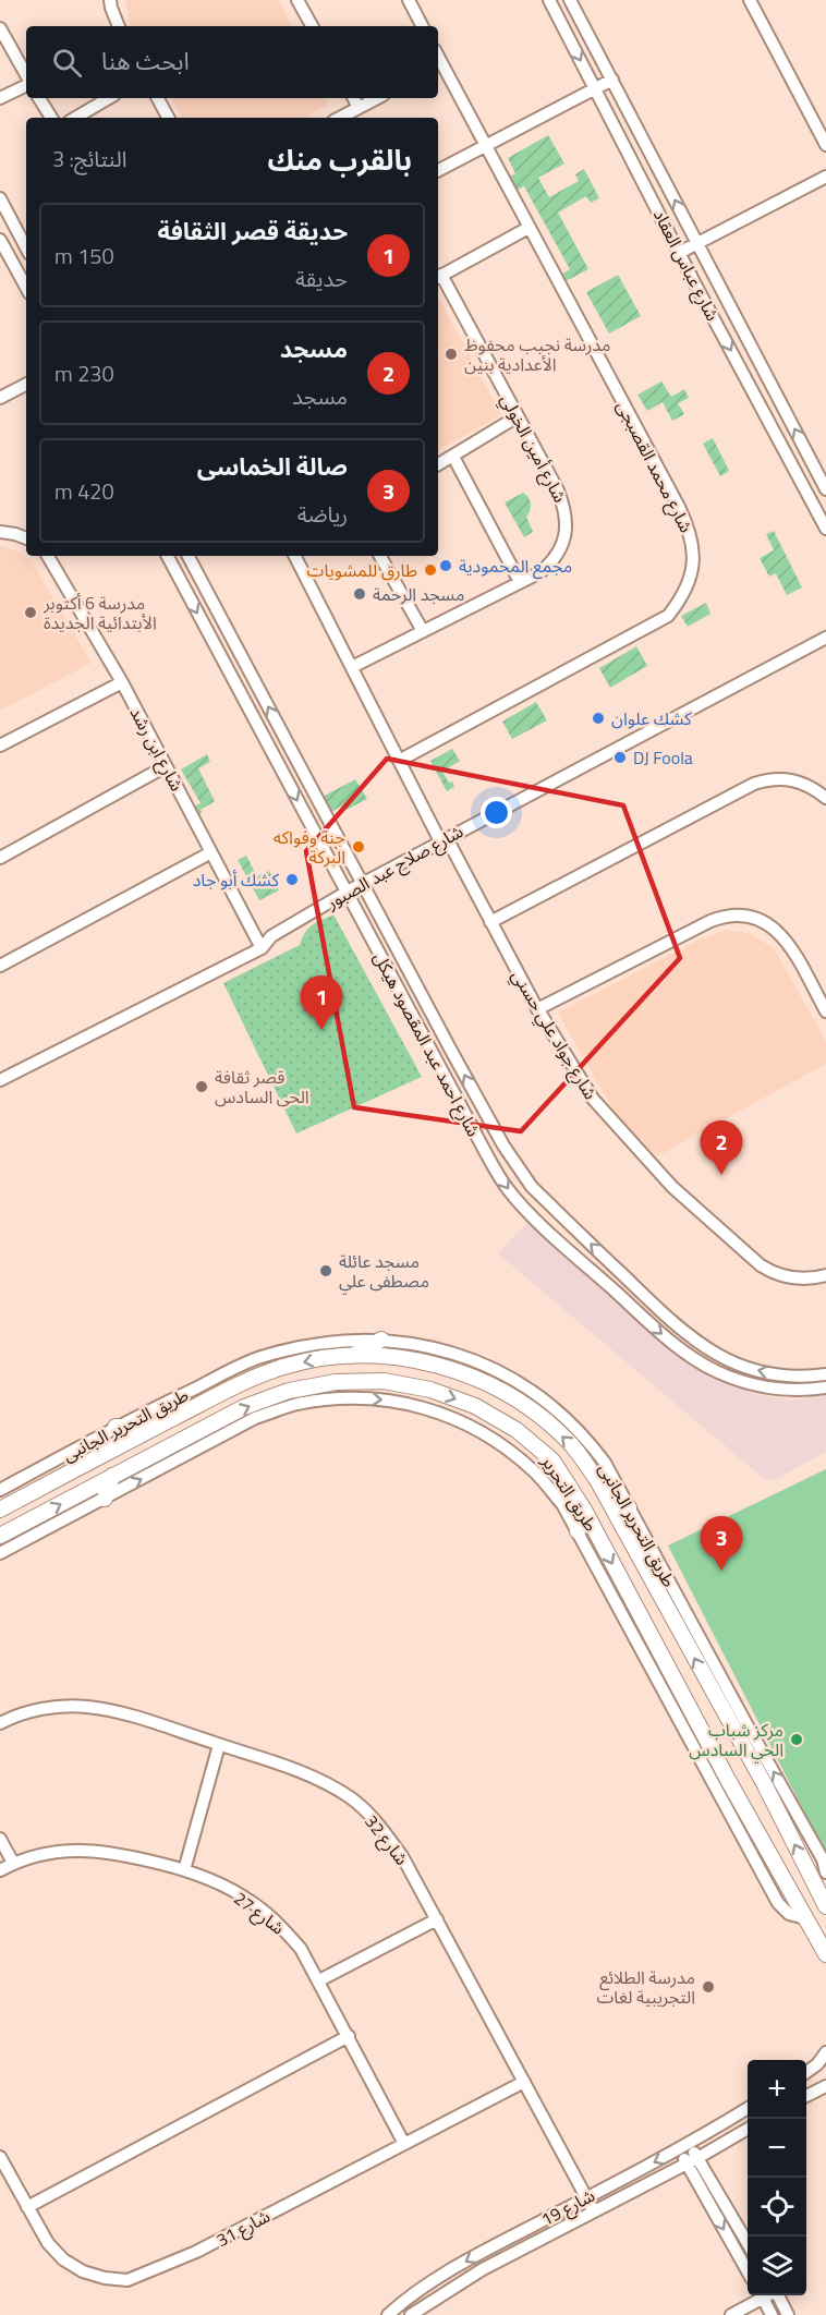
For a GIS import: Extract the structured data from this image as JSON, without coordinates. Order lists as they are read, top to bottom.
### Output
{
  "streets": {
    "street": [
      "شارع عباس العقاد",
      "شارع أمين الخولي",
      "شارع محمد القصبجى",
      "شارع ابن رشد",
      "شارع صلاح عبد الصبور",
      "شارع جواد علي حسني",
      "شارع احمد عبد المقصود هيكل",
      "طريق التحرير الجانبى",
      "طريق التحرير",
      "شارع 32",
      "شارع 27",
      "شارع 19",
      "شارع 31"
    ]
  },
  "crossings": [
    ["شارع أمين الخولي", "شارع جواد علي حسني"],
    ["شارع محمد القصبجى", "شارع جواد علي حسني"],
    ["شارع ابن رشد", "شارع صلاح عبد الصبور"],
    ["شارع صلاح عبد الصبور", "شارع جواد علي حسني"],
    ["شارع صلاح عبد الصبور", "شارع احمد عبد المقصود هيكل"],
    ["شارع 32", "شارع 19"],
    ["شارع 32", "شارع 31"],
    ["شارع 27", "شارع 31"]
  ],
  "places": [
    "مدرسة نجيب محفوظ الأعدادية بنين",
    "مجمع المحمودية",
    "طارق للمشويات",
    "مسجد الرحمة",
    "مدرسة 6 أكتوبر الأبتدائية الجديدة",
    "كشك علوان",
    "DJ Foola",
    "جنة وفواكه البركة",
    "كشك أبو جاد",
    "قصر ثقافة الحى السادس",
    "مسجد عائلة مصطفى علي",
    "مركز شباب الحي السادس",
    "مدرسة الطلائع التجريبية لغات"
  ],
  "page": {
    "search": "ابحث هنا",
    "heading": ["بالقرب منك", "النتائج: 3"],
    "list": [
      {
        "mark": "1",
        "name": "حديقة قصر الثقافة",
        "note": "حديقة",
        "value": "150 m"
      },
      {
        "mark": "2",
        "name": "مسجد",
        "note": "مسجد",
        "value": "230 m"
      },
      {
        "mark": "3",
        "name": "صالة الخماسى",
        "note": "رياضة",
        "value": "420 m"
      }
    ],
    "pins": ["1", "2", "3"],
    "map_buttons": ["+", "−"]
  }
}
